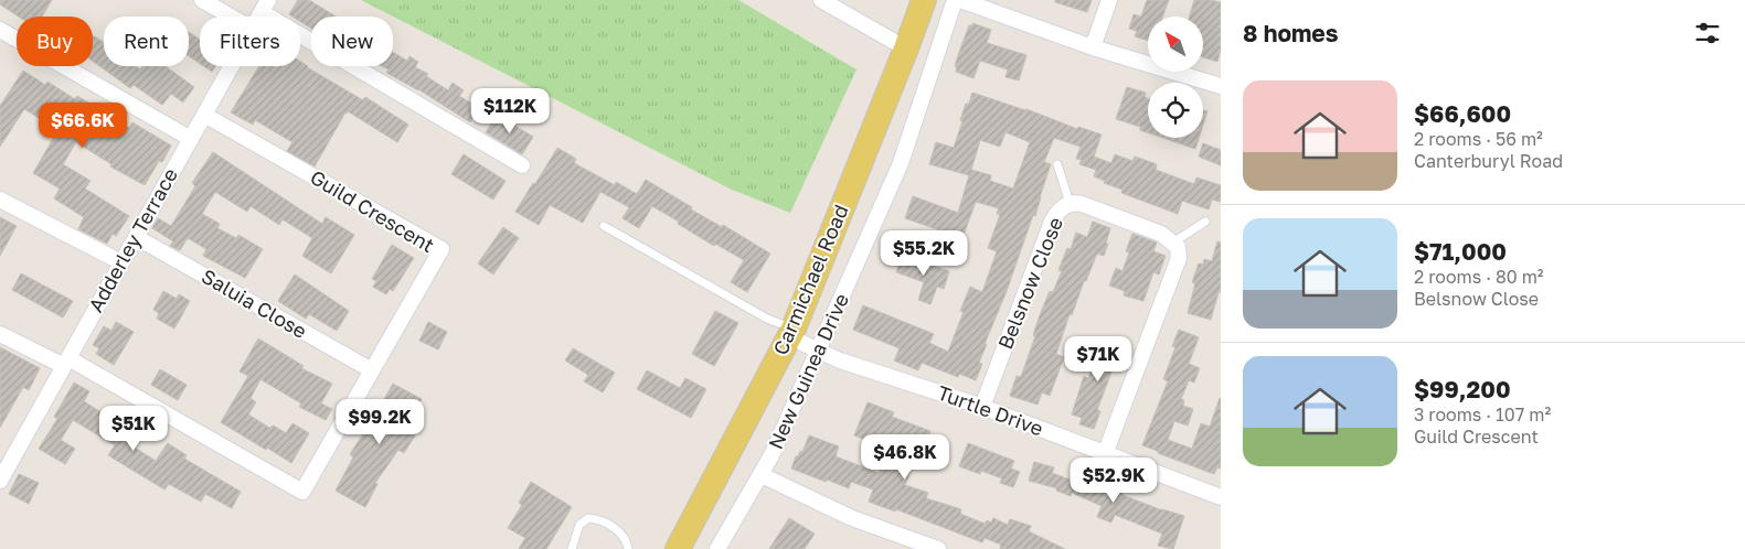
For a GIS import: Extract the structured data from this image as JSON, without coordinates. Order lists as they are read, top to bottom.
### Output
{
  "streets": {
    "main road": ["Carmichael Road"],
    "street": [
      "Guild Crescent",
      "Adderley Terrace",
      "Belsnow Close",
      "Saluia Close",
      "New Guinea Drive",
      "Turtle Drive"
    ]
  },
  "crossings": [
    ["Guild Crescent", "Adderley Terrace"],
    ["Guild Crescent", "Saluia Close"],
    ["Adderley Terrace", "Saluia Close"],
    ["Carmichael Road", "Turtle Drive"],
    ["Belsnow Close", "Turtle Drive"],
    ["New Guinea Drive", "Turtle Drive"]
  ],
  "north": "top left",
  "page": {
    "heading": "8 homes",
    "chip": [
      "Buy",
      "Rent",
      "Filters",
      "New"
    ],
    "list": [
      {
        "name": "$66,600",
        "note": "2 rooms · 56 m² · Canterburyl Road"
      },
      {
        "name": "$71,000",
        "note": "2 rooms · 80 m² · Belsnow Close"
      },
      {
        "name": "$99,200",
        "note": "3 rooms · 107 m² · Guild Crescent"
      }
    ],
    "price": [
      "$112K",
      "$66.6K",
      "$55.2K",
      "$71K",
      "$99.2K",
      "$51K",
      "$46.8K",
      "$52.9K"
    ]
  }
}
